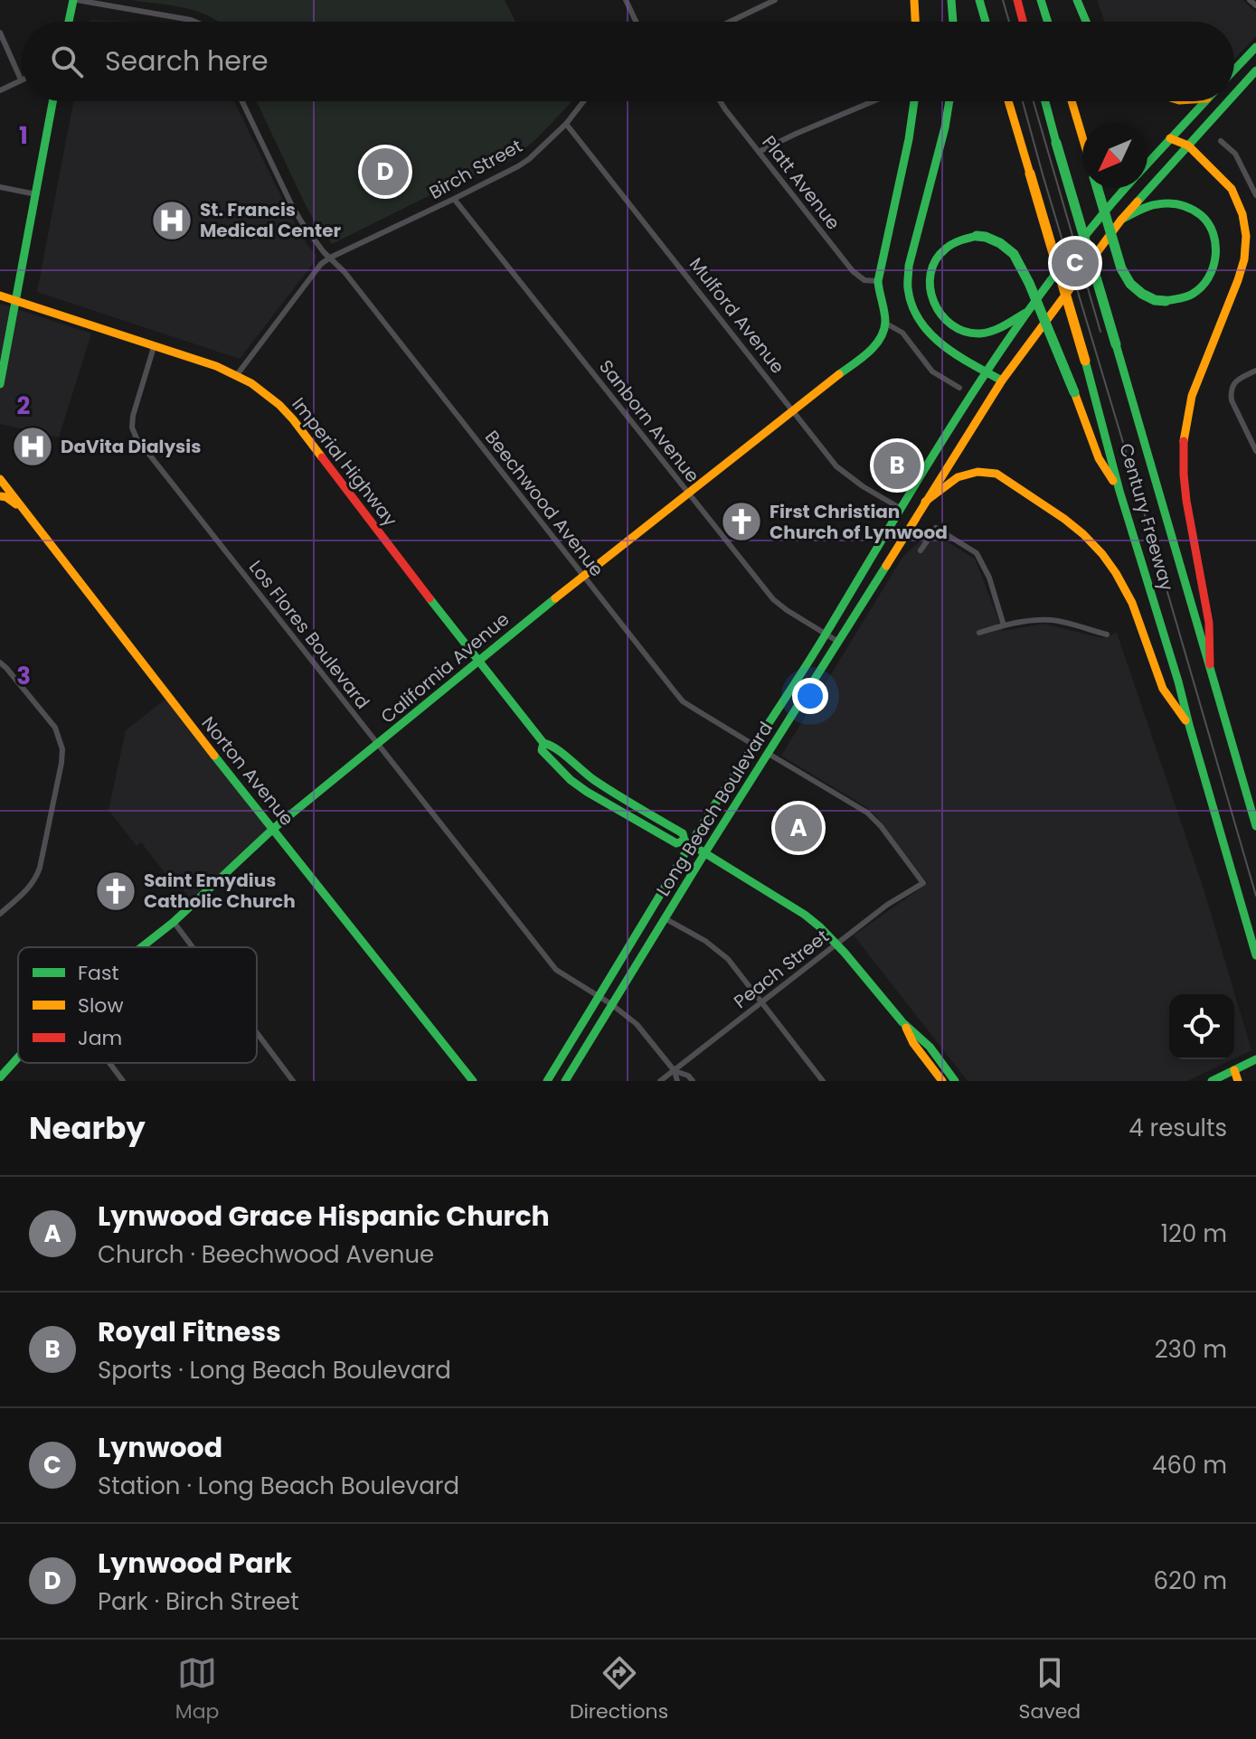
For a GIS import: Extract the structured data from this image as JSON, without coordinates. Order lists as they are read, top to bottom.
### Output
{
  "streets": {
    "main road": [
      "Imperial Highway",
      "Century Freeway",
      "California Avenue",
      "Norton Avenue",
      "Long Beach Boulevard"
    ],
    "street": [
      "Birch Street",
      "Platt Avenue",
      "Mulford Avenue",
      "Sanborn Avenue",
      "Beechwood Avenue",
      "Los Flores Boulevard",
      "Peach Street"
    ]
  },
  "crossings": [
    ["Birch Street", "Mulford Avenue"],
    ["Birch Street", "Sanborn Avenue"],
    ["Birch Street", "Imperial Highway"],
    ["Birch Street", "Beechwood Avenue"],
    ["Mulford Avenue", "California Avenue"],
    ["Mulford Avenue", "Long Beach Boulevard"],
    ["Sanborn Avenue", "California Avenue"],
    ["Sanborn Avenue", "Long Beach Boulevard"],
    ["Imperial Highway", "Los Flores Boulevard"],
    ["Imperial Highway", "California Avenue"],
    ["Imperial Highway", "Long Beach Boulevard"],
    ["Imperial Highway", "Peach Street"],
    ["Beechwood Avenue", "California Avenue"],
    ["Beechwood Avenue", "Long Beach Boulevard"],
    ["Los Flores Boulevard", "California Avenue"],
    ["Los Flores Boulevard", "Long Beach Boulevard"],
    ["Los Flores Boulevard", "Peach Street"],
    ["California Avenue", "Norton Avenue"],
    ["Long Beach Boulevard", "Peach Street"]
  ],
  "places": {
    "hospital": ["St. Francis Medical Center", "DaVita Dialysis"],
    "church": ["First Christian Church of Lynwood", "Saint Emydius Catholic Church"]
  },
  "legend": ["Fast", "Slow", "Jam"],
  "north": "bottom left",
  "page": {
    "search": "Search here",
    "pins": [
      "D",
      "C",
      "B",
      "A"
    ],
    "heading": ["Nearby", "4 results"],
    "list": [
      {
        "mark": "A",
        "name": "Lynwood Grace Hispanic Church",
        "note": "Church · Beechwood Avenue",
        "value": "120 m"
      },
      {
        "mark": "B",
        "name": "Royal Fitness",
        "note": "Sports · Long Beach Boulevard",
        "value": "230 m"
      },
      {
        "mark": "C",
        "name": "Lynwood",
        "note": "Station · Long Beach Boulevard",
        "value": "460 m"
      },
      {
        "mark": "D",
        "name": "Lynwood Park",
        "note": "Park · Birch Street",
        "value": "620 m"
      }
    ],
    "nav": ["Map", "Directions", "Saved"]
  },
  "grid": {
    "rows": ["1", "2", "3"]
  }
}
